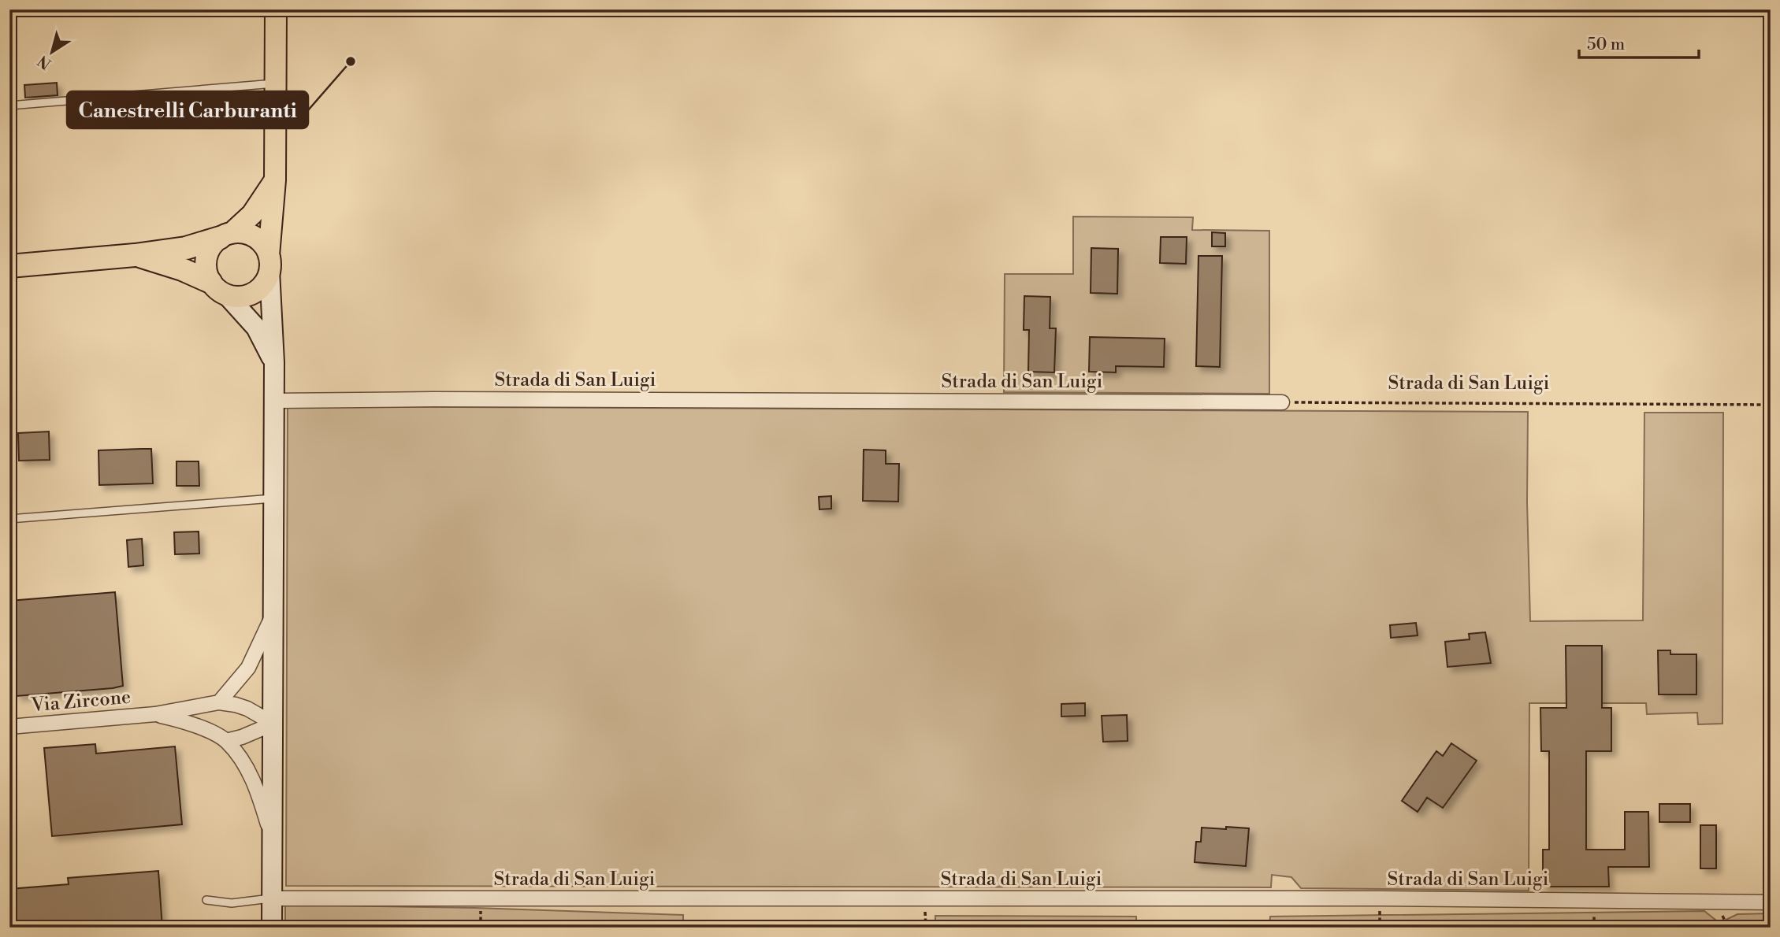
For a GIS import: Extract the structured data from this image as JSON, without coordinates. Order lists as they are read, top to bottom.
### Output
{
  "streets": {
    "street": ["Strada di San Luigi", "Via Zircone"]
  },
  "places": ["Canestrelli Carburanti"],
  "scale_bar": "50 m",
  "north": "bottom left"
}
